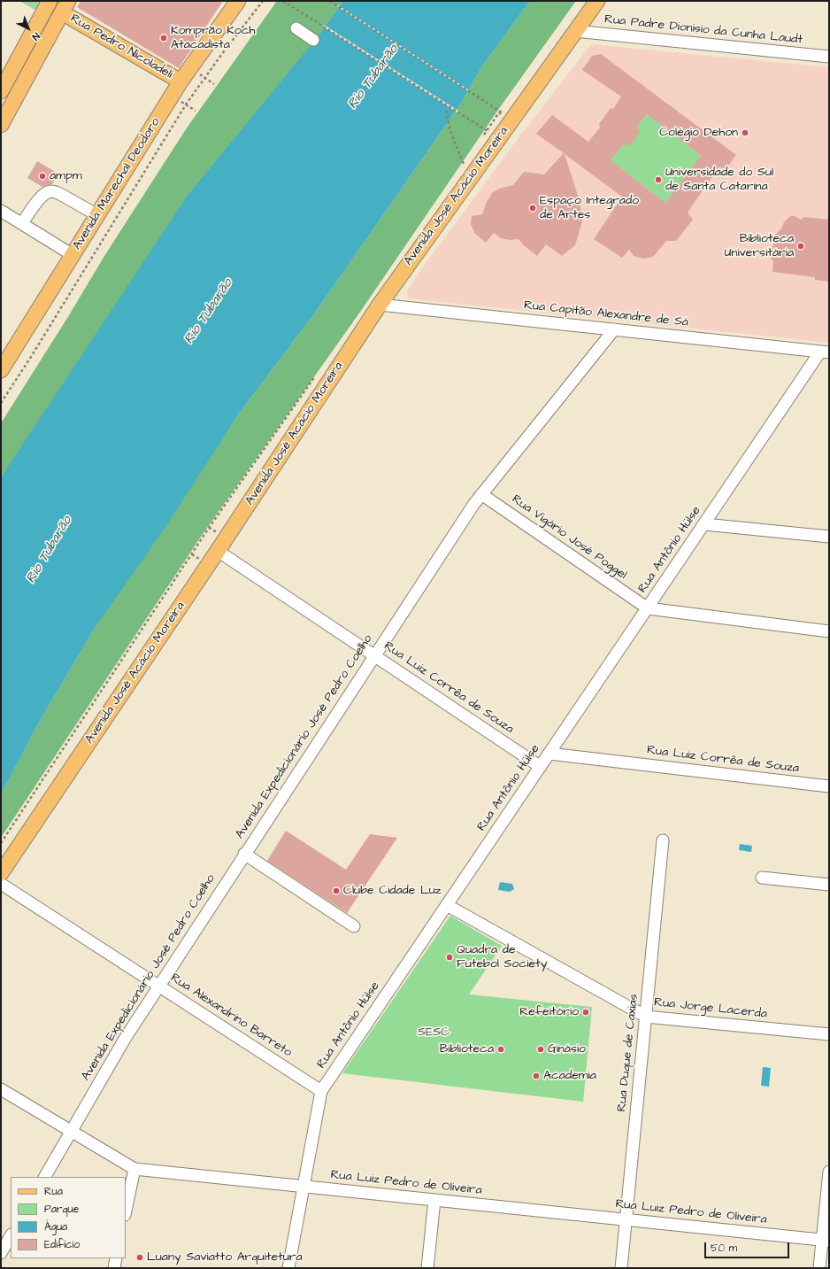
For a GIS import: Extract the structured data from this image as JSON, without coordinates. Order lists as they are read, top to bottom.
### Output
{
  "streets": {
    "main road": ["Rua Pedro Nicoladeli", "Avenida Marechal Deodoro", "Avenida José Acácio Moreira"],
    "street": [
      "Rua Padre Dionísio da Cunha Laudt",
      "Rua Capitão Alexandre de Sá",
      "Rua Vigário José Poggel",
      "Rua Antônio Hülse",
      "Rua Luiz Corrêa de Souza",
      "Avenida Expedicionário José Pedro Coelho",
      "Rua Jorge Lacerda",
      "Rua Alexandrino Barreto",
      "Rua Duque de Caxias",
      "Rua Luiz Pedro de Oliveira"
    ]
  },
  "crossings": [
    ["Rua Padre Dionísio da Cunha Laudt", "Avenida José Acácio Moreira"],
    ["Rua Pedro Nicoladeli", "Avenida Marechal Deodoro"],
    ["Avenida José Acácio Moreira", "Rua Capitão Alexandre de Sá"],
    ["Avenida José Acácio Moreira", "Rua Luiz Corrêa de Souza"],
    ["Rua Capitão Alexandre de Sá", "Rua Antônio Hülse"],
    ["Rua Capitão Alexandre de Sá", "Avenida Expedicionário José Pedro Coelho"],
    ["Rua Vigário José Poggel", "Rua Antônio Hülse"],
    ["Rua Vigário José Poggel", "Avenida Expedicionário José Pedro Coelho"],
    ["Rua Antônio Hülse", "Rua Luiz Corrêa de Souza"],
    ["Rua Antônio Hülse", "Rua Jorge Lacerda"],
    ["Rua Antônio Hülse", "Rua Alexandrino Barreto"],
    ["Rua Antônio Hülse", "Rua Luiz Pedro de Oliveira"],
    ["Rua Luiz Corrêa de Souza", "Avenida Expedicionário José Pedro Coelho"],
    ["Avenida Expedicionário José Pedro Coelho", "Rua Alexandrino Barreto"],
    ["Avenida Expedicionário José Pedro Coelho", "Rua Luiz Pedro de Oliveira"],
    ["Rua Jorge Lacerda", "Rua Duque de Caxias"],
    ["Rua Duque de Caxias", "Rua Luiz Pedro de Oliveira"]
  ],
  "water": ["Rio Tubarão"],
  "parks": ["SESC"],
  "places": [
    "Komprão Koch Atacadista",
    "Colégio Dehon",
    "ampm",
    "Universidade do Sul de Santa Catarina",
    "Espaço Integrado de Artes",
    "Biblioteca Universitária",
    "Clube Cidade Luz",
    "Quadra de Futebol Society",
    "Refeitório",
    "Biblioteca",
    "Ginásio",
    "Academia",
    "Luany Saviatto Arquitetura"
  ],
  "legend": [
    "Rua",
    "Parque",
    "Água",
    "Edifício"
  ],
  "scale_bar": "50 m",
  "north": "bottom right"
}
